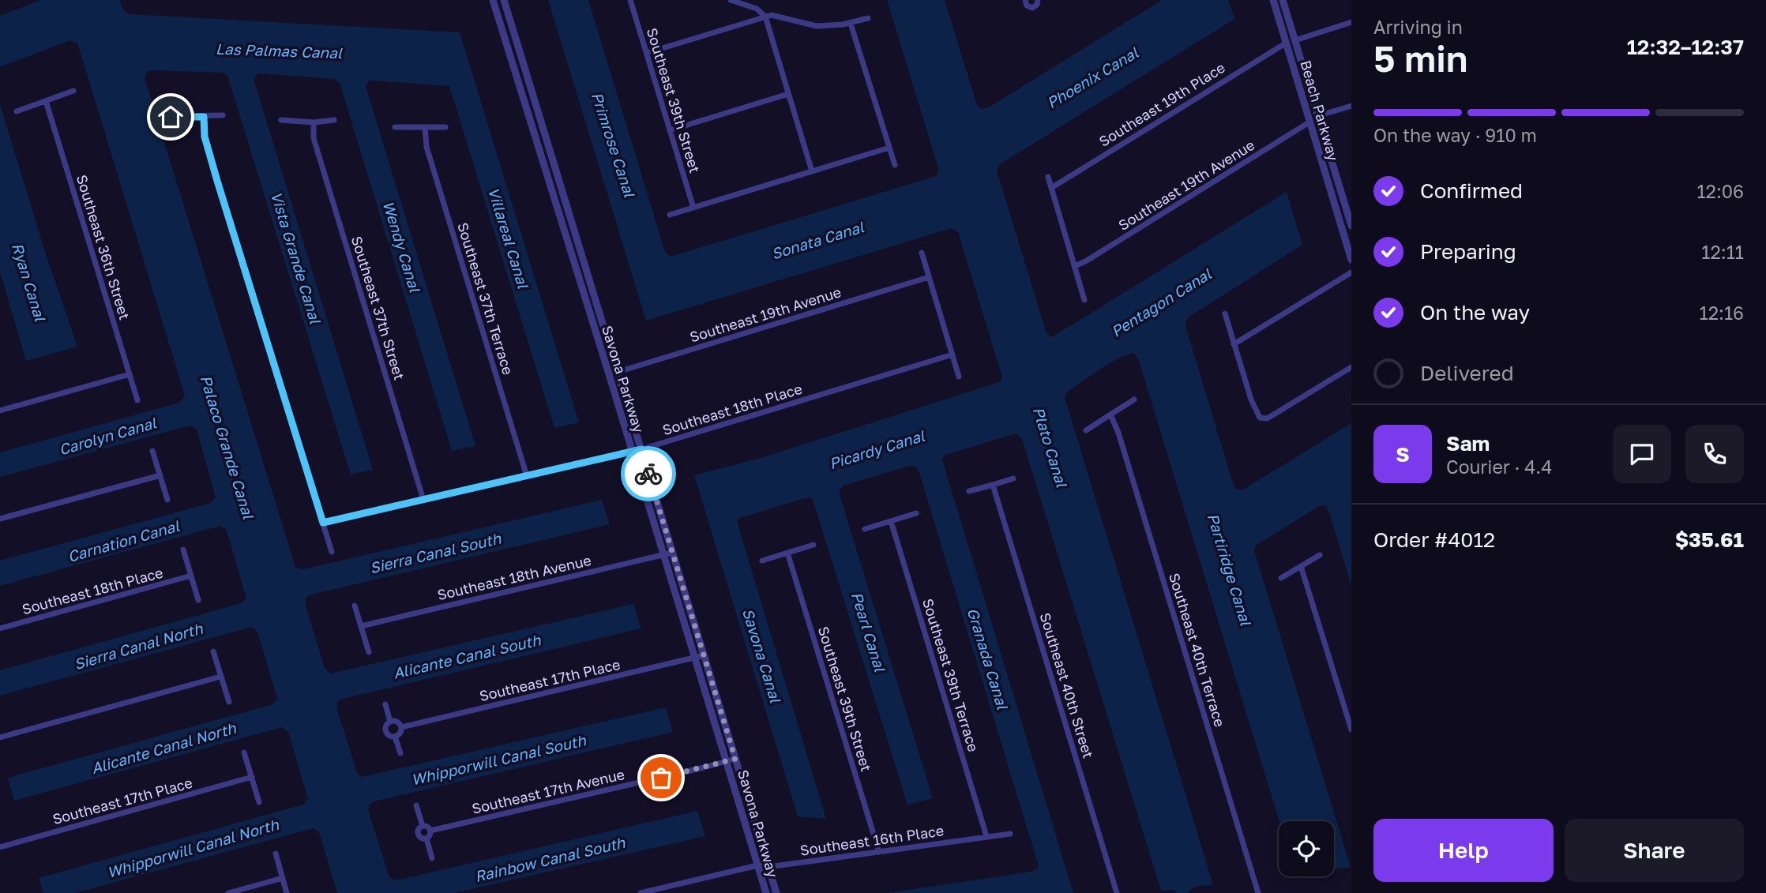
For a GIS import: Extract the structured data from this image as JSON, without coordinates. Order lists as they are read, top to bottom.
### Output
{
  "streets": {
    "street": [
      "Southeast 39th Street",
      "Southeast 19th Place",
      "Beach Parkway",
      "Southeast 19th Avenue",
      "Southeast 36th Street",
      "Southeast 37th Terrace",
      "Southeast 37th Street",
      "Savona Parkway",
      "Southeast 18th Place",
      "Southeast 18th Avenue",
      "Southeast 40th Terrace",
      "Southeast 39th Terrace",
      "Southeast 17th Place",
      "Southeast 40th Street",
      "Southeast 17th Avenue",
      "Southeast 16th Place"
    ]
  },
  "crossings": [
    ["Southeast 39th Street", "Southeast 16th Place"],
    ["Southeast 19th Place", "Beach Parkway"],
    ["Beach Parkway", "Southeast 19th Avenue"],
    ["Southeast 19th Avenue", "Savona Parkway"],
    ["Southeast 37th Terrace", "Southeast 18th Place"],
    ["Southeast 37th Street", "Southeast 18th Place"],
    ["Savona Parkway", "Southeast 18th Place"],
    ["Savona Parkway", "Southeast 18th Avenue"],
    ["Savona Parkway", "Southeast 17th Place"],
    ["Savona Parkway", "Southeast 17th Avenue"],
    ["Savona Parkway", "Southeast 16th Place"],
    ["Southeast 39th Terrace", "Southeast 16th Place"]
  ],
  "water": [
    "Las Palmas Canal",
    "Phoenix Canal",
    "Primrose Canal",
    "Villareal Canal",
    "Sonata Canal",
    "Wendy Canal",
    "Vista Grande Canal",
    "Ryan Canal",
    "Pentagon Canal",
    "Carolyn Canal",
    "Palaco Grande Canal",
    "Plato Canal",
    "Picardy Canal",
    "Carnation Canal",
    "Sierra Canal South",
    "Partiridge Canal",
    "Pearl Canal",
    "Sierra Canal North",
    "Savona Canal",
    "Alicante Canal South",
    "Granada Canal",
    "Alicante Canal North",
    "Whipporwill Canal South",
    "Whipporwill Canal North",
    "Rainbow Canal South"
  ],
  "page": {
    "heading": ["5 min", "Arriving in", "12:32–12:37"],
    "panel": [
      "Sam",
      "Courier · 4.4",
      "Order #4012",
      "$35.61"
    ],
    "bar": "On the way · 910 m",
    "list": [
      ["Confirmed", "12:06"],
      ["Preparing", "12:11"],
      ["On the way", "12:16"],
      "Delivered"
    ],
    "round": "S",
    "buttons": ["Help", "Share"]
  }
}
